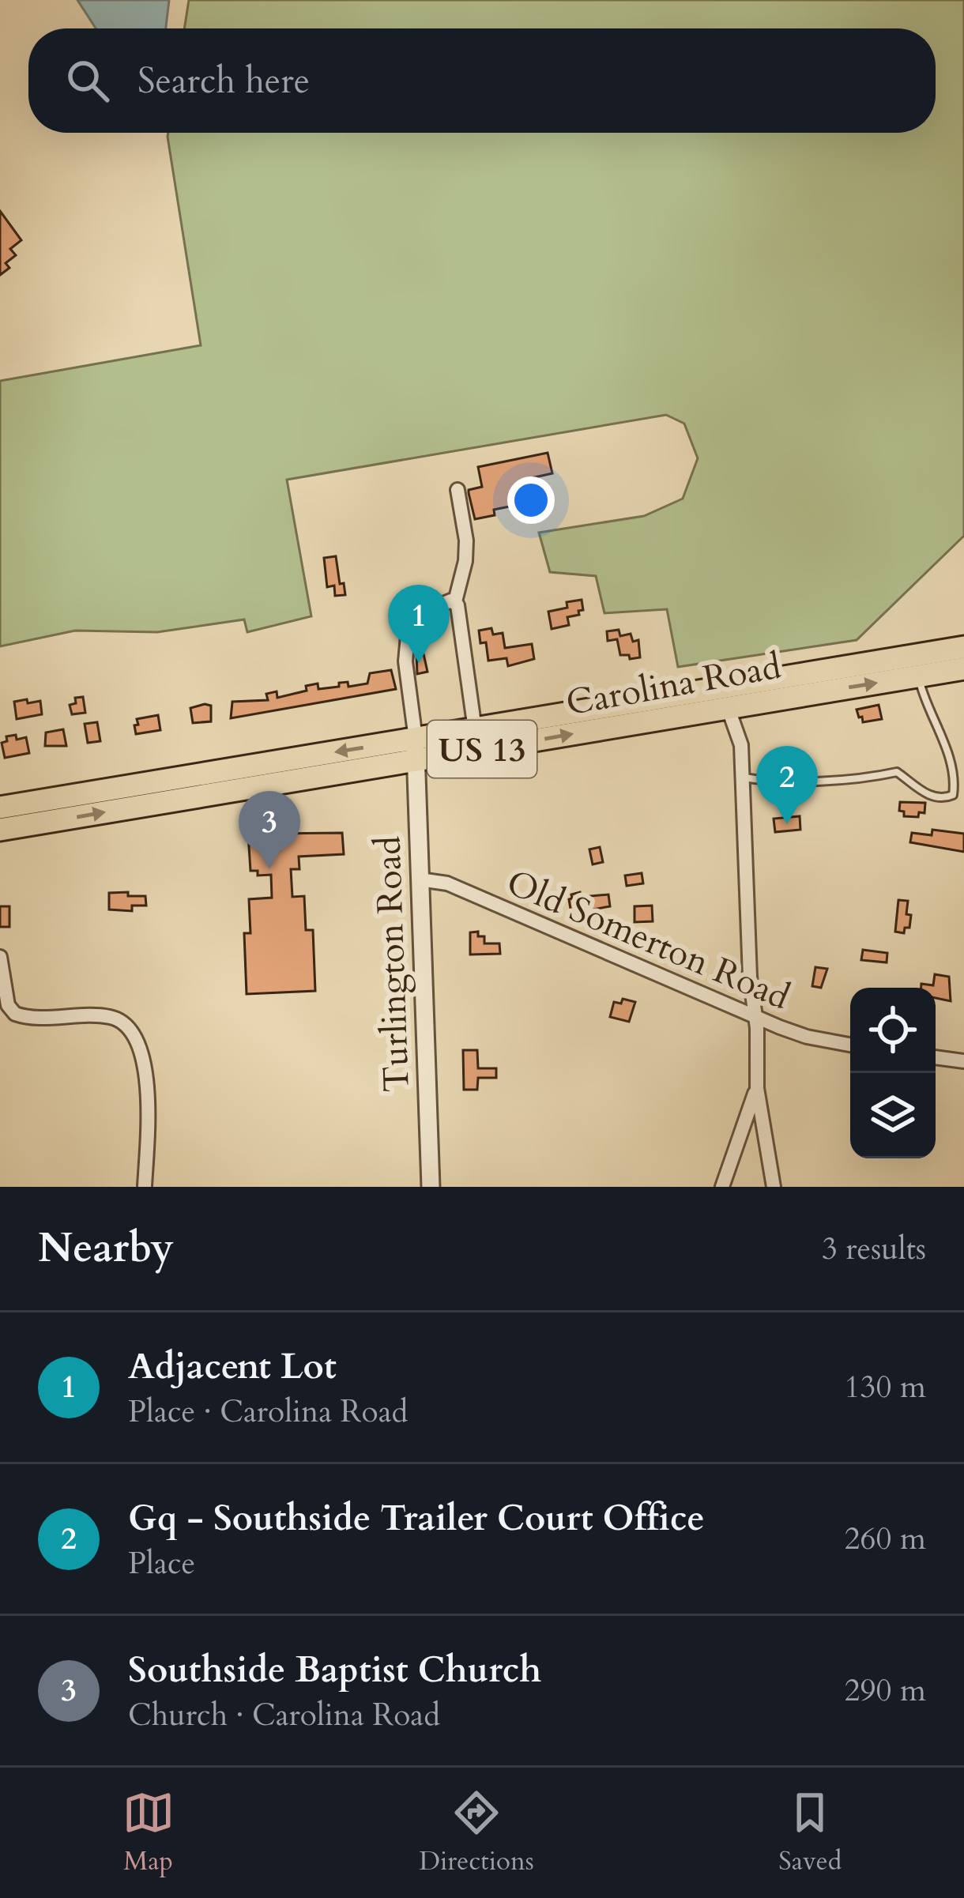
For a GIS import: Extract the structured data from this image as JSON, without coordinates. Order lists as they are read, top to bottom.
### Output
{
  "streets": {
    "highway": ["Carolina Road", "US 13"],
    "street": ["Old Somerton Road", "Turlington Road"]
  },
  "crossings": [
    ["Carolina Road", "Turlington Road"],
    ["Old Somerton Road", "Turlington Road"]
  ],
  "page": {
    "search": "Search here",
    "pins": ["1", "2", "3"],
    "heading": ["Nearby", "3 results"],
    "list": [
      {
        "mark": "1",
        "name": "Adjacent Lot",
        "note": "Place · Carolina Road",
        "value": "130 m"
      },
      {
        "mark": "2",
        "name": "Gq - Southside Trailer Court Office",
        "note": "Place",
        "value": "260 m"
      },
      {
        "mark": "3",
        "name": "Southside Baptist Church",
        "note": "Church · Carolina Road",
        "value": "290 m"
      }
    ],
    "nav": ["Map", "Directions", "Saved"]
  }
}
